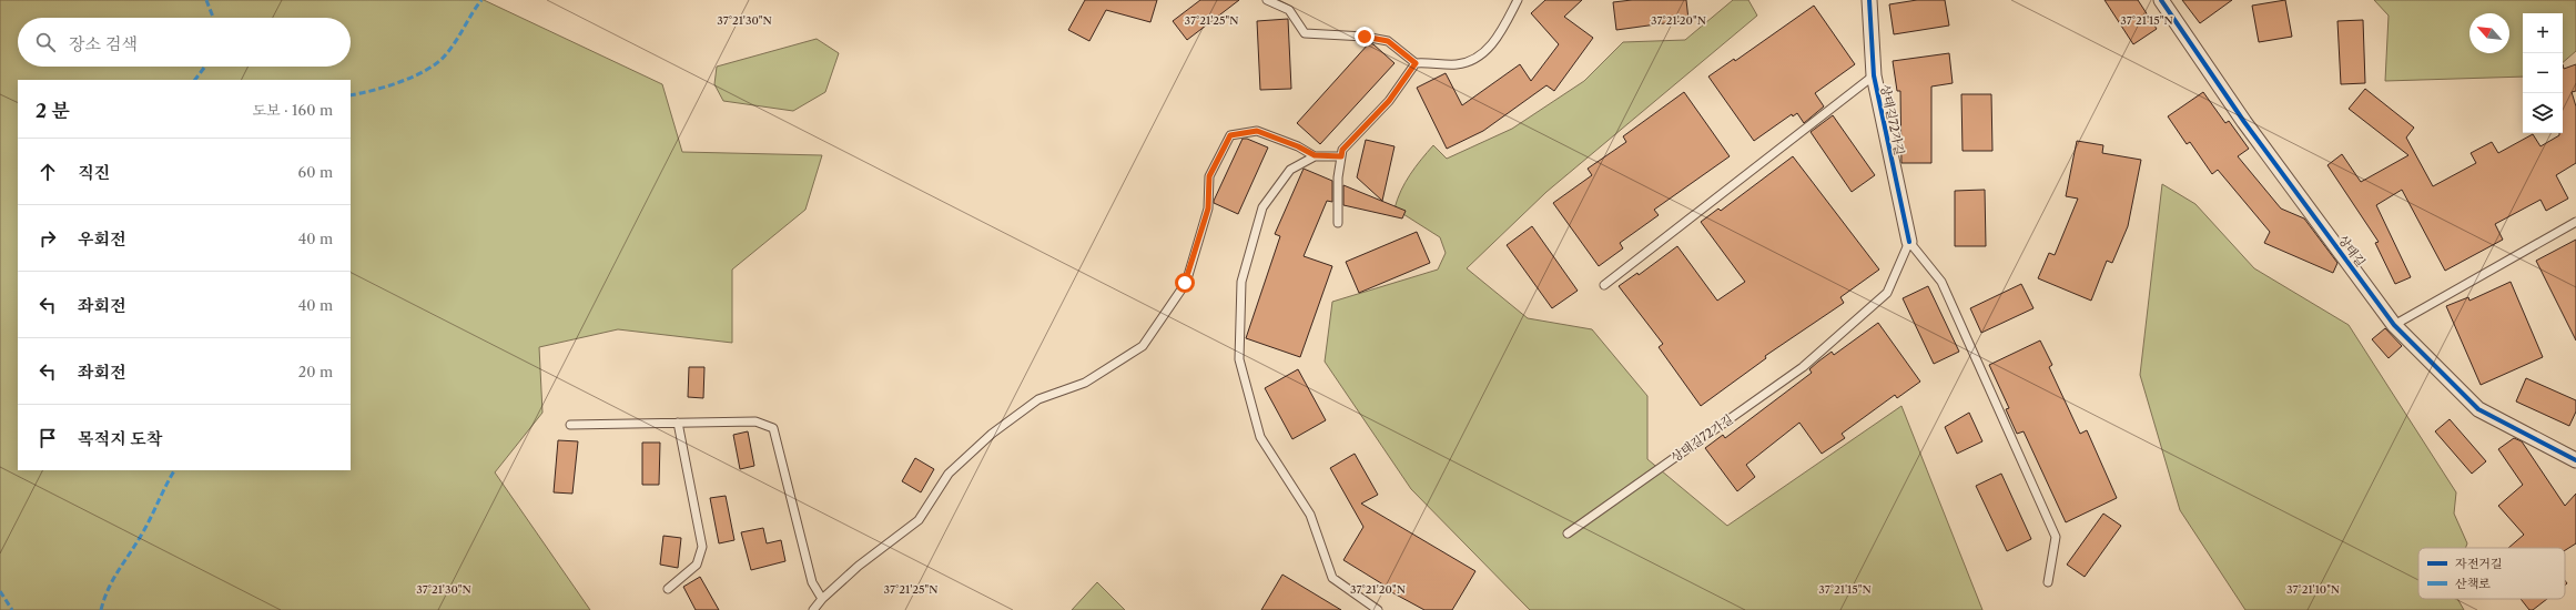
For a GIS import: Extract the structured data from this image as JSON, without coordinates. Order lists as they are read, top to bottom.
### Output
{
  "streets": {
    "street": ["상태길72가길", "상태길"]
  },
  "legend": ["자전거길", "산책로"],
  "north": "top left",
  "page": {
    "map_buttons": ["+", "−"],
    "search": "장소 검색",
    "heading": ["2 분", "도보 · 160 m"],
    "list": [
      ["직진", "60 m"],
      ["우회전", "40 m"],
      ["좌회전", "40 m"],
      ["좌회전", "20 m"],
      "목적지 도착"
    ]
  },
  "coordinates": [
    "37°21'30\"N",
    "37°21'25\"N",
    "37°21'20\"N",
    "37°21'15\"N",
    "37°21'10\"N"
  ]
}
